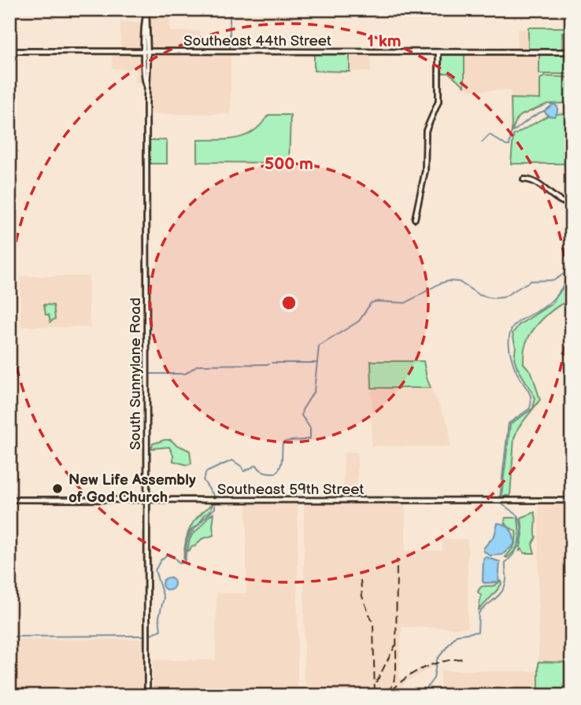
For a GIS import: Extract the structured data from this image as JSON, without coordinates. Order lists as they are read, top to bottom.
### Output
{
  "streets": {
    "main road": ["Southeast 44th Street", "South Sunnylane Road", "Southeast 59th Street"]
  },
  "crossings": [
    ["Southeast 44th Street", "South Sunnylane Road"],
    ["South Sunnylane Road", "Southeast 59th Street"]
  ],
  "places": ["New Life Assembly of God Church"],
  "rings": ["1 km", "500 m"]
}
